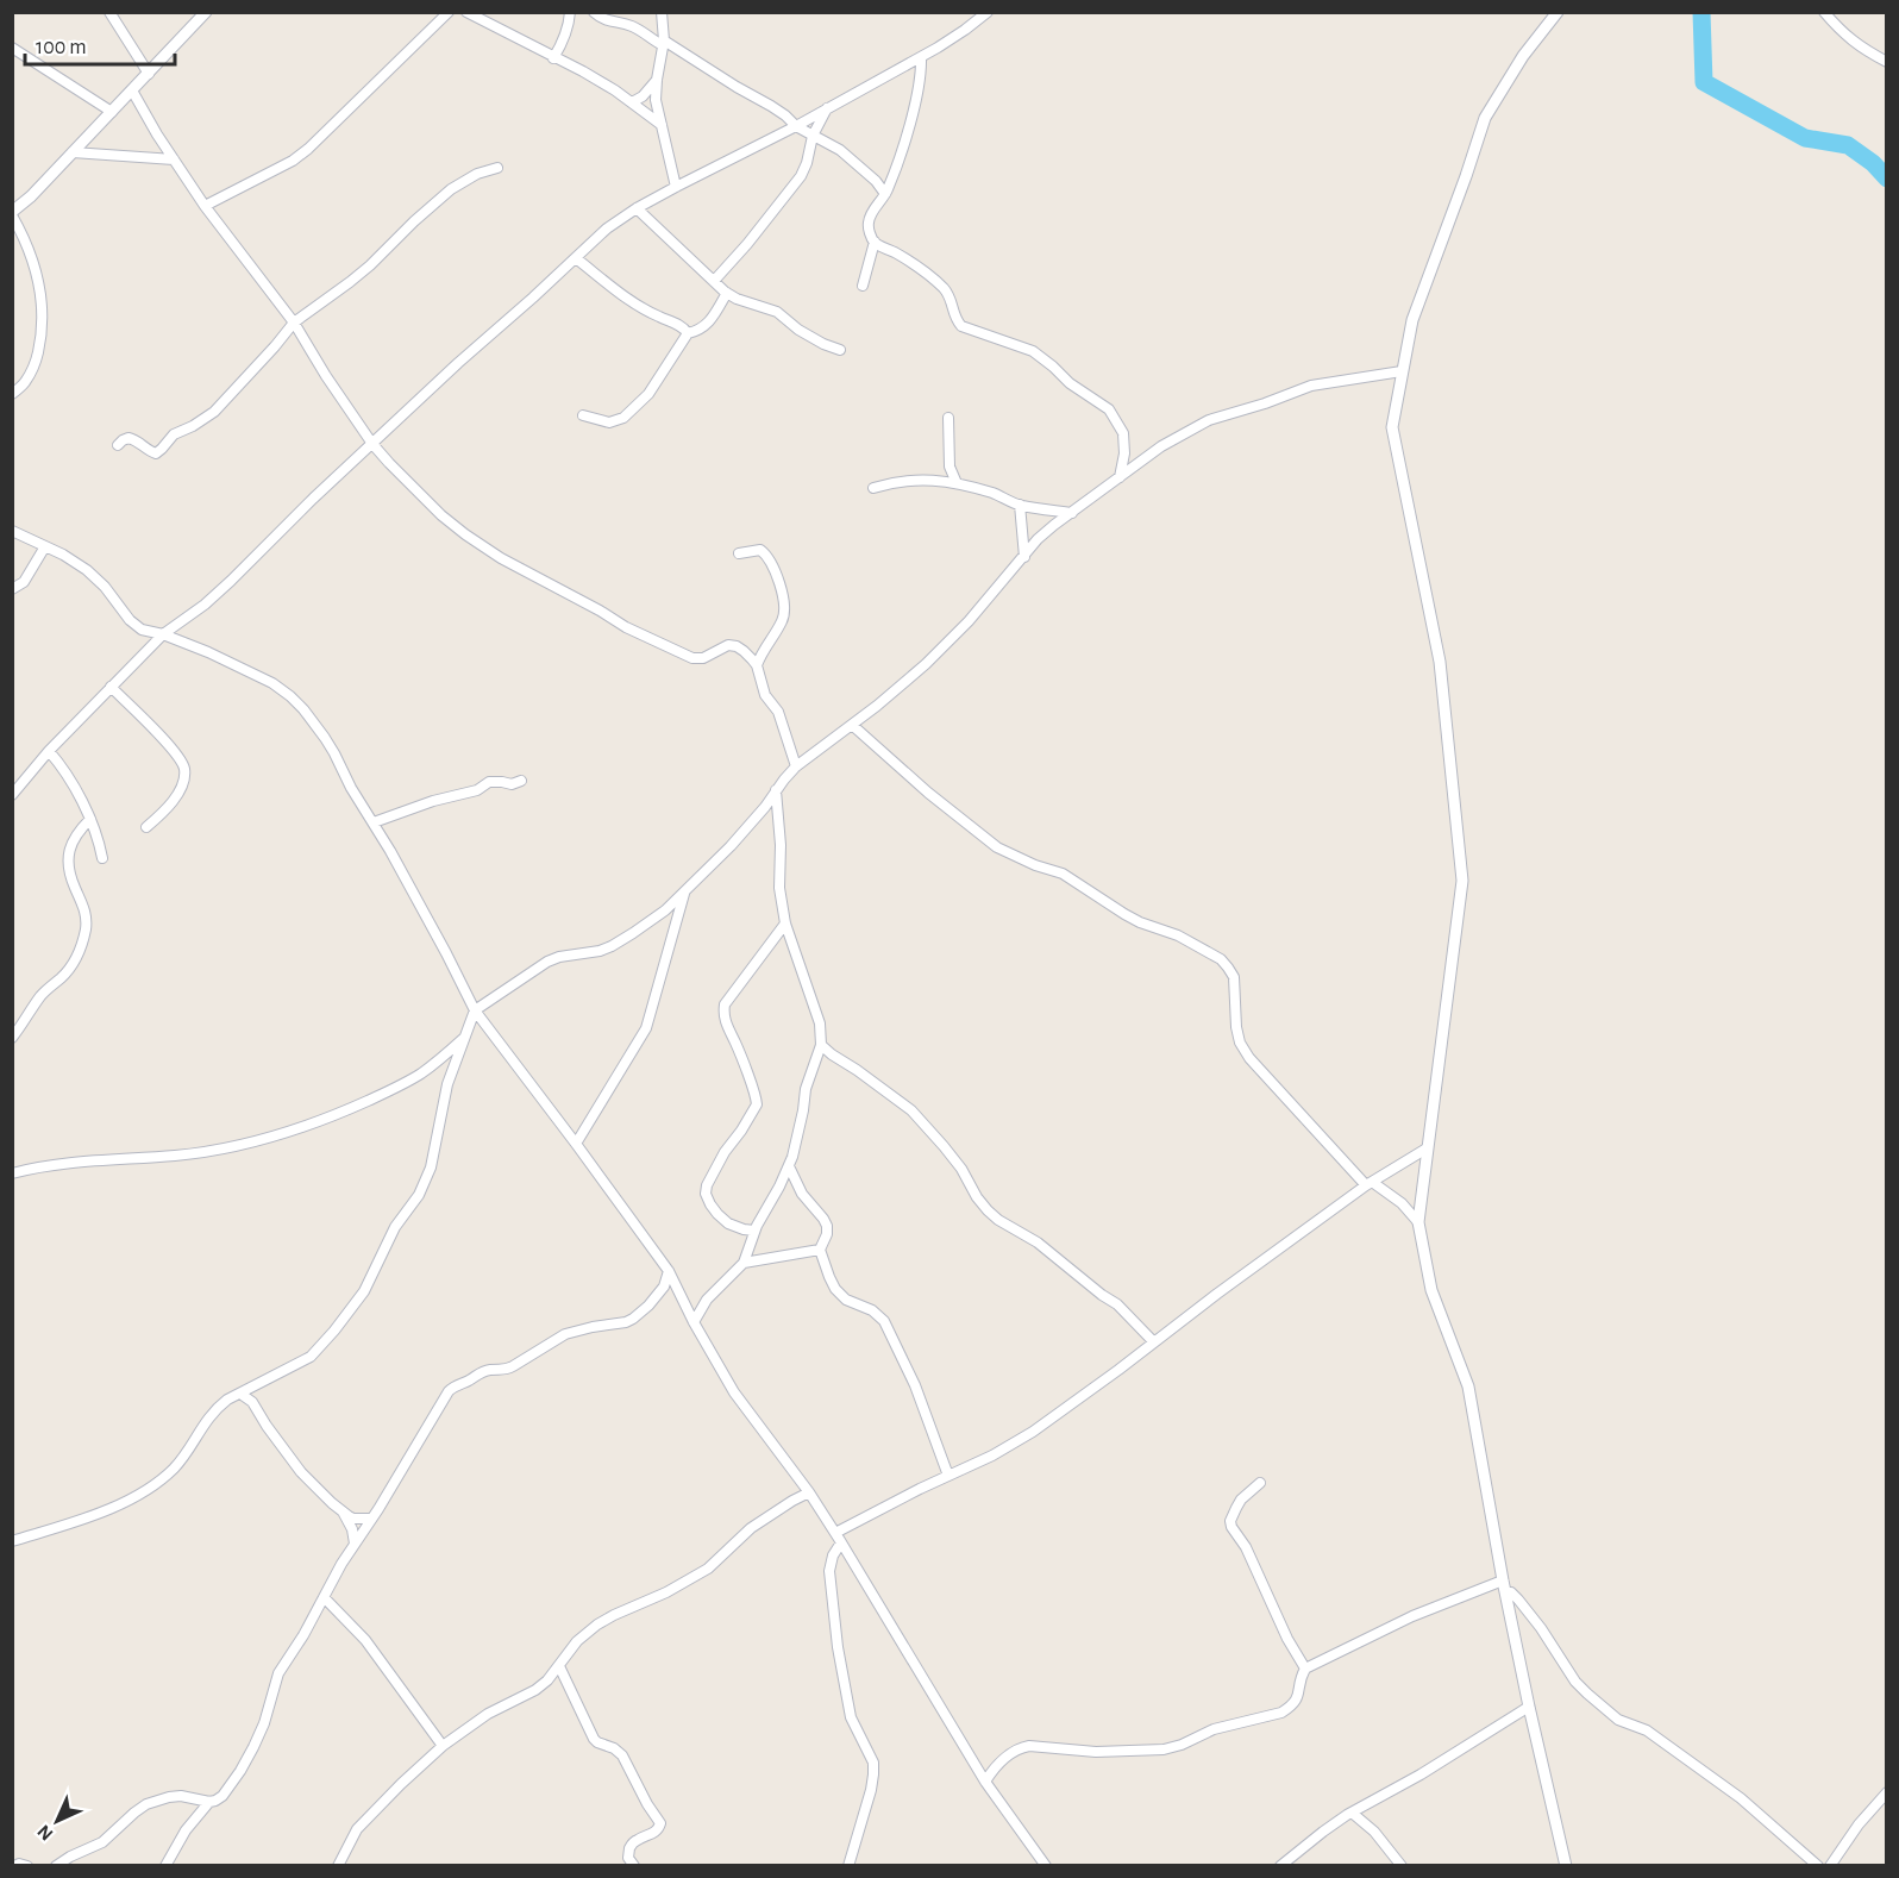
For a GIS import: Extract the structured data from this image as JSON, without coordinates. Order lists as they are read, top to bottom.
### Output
{
  "scale_bar": "100 m",
  "north": "bottom left"
}
